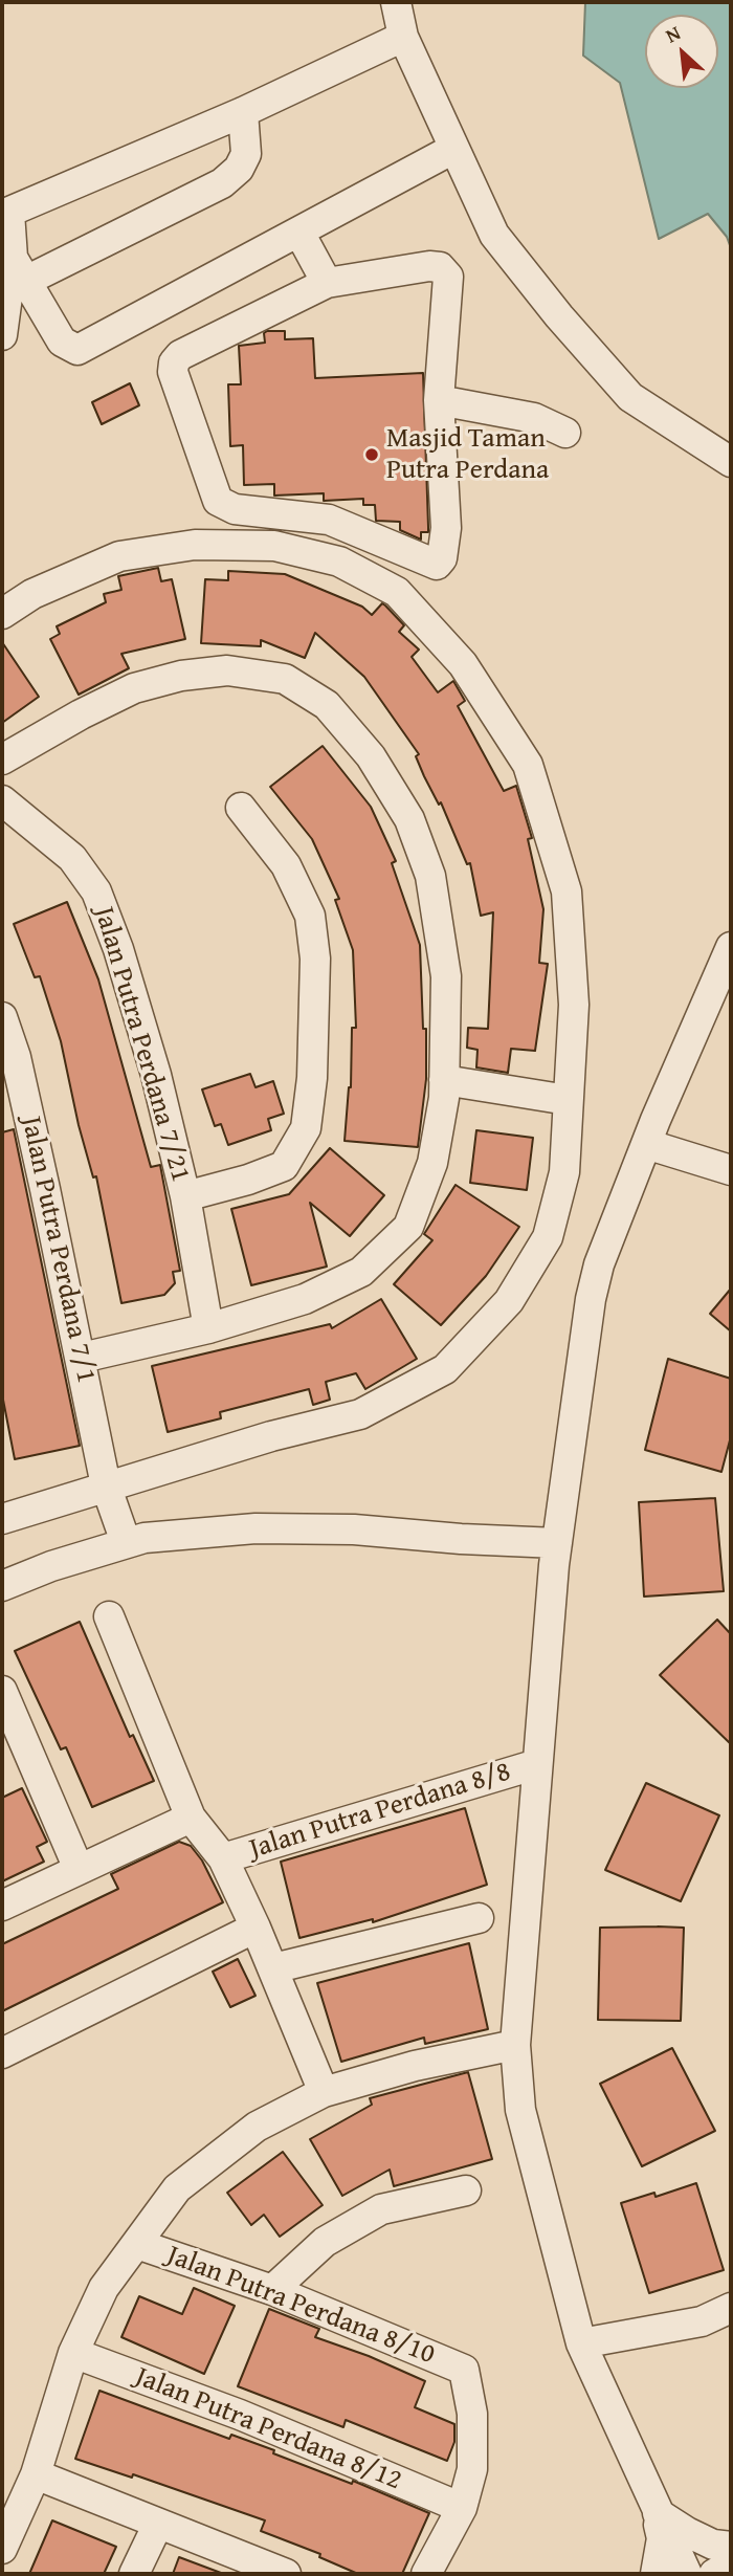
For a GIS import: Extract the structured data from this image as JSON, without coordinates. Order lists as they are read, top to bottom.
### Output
{
  "streets": {
    "street": [
      "Jalan Putra Perdana 7/21",
      "Jalan Putra Perdana 7/1",
      "Jalan Putra Perdana 8/8",
      "Jalan Putra Perdana 8/10",
      "Jalan Putra Perdana 8/12"
    ]
  },
  "crossings": [
    ["Jalan Putra Perdana 8/10", "Jalan Putra Perdana 8/12"]
  ],
  "places": ["Masjid Taman Putra Perdana"],
  "north": "top left"
}
